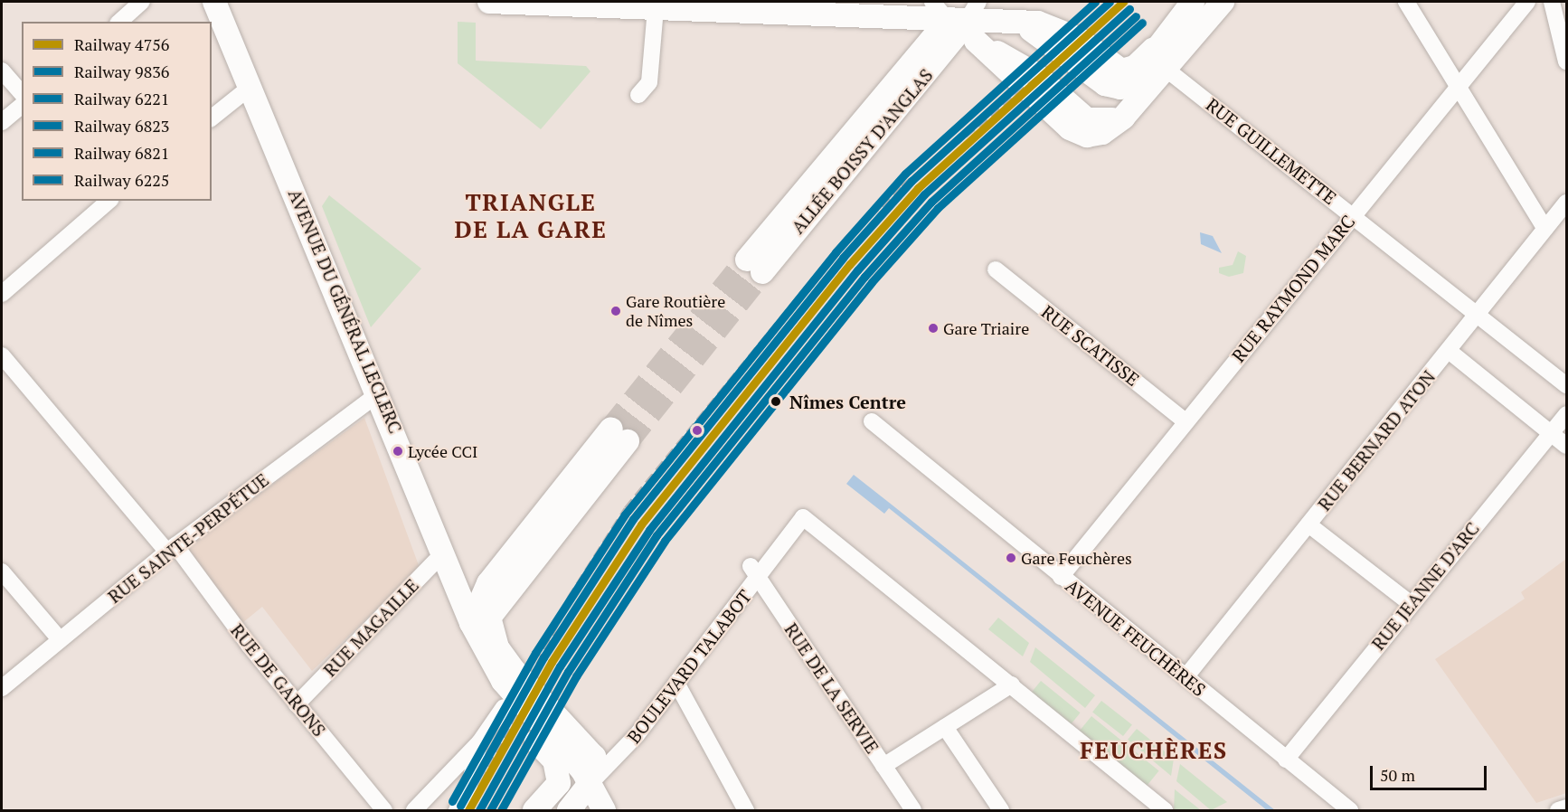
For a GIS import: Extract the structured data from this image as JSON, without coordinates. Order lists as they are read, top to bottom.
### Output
{
  "streets": {
    "main road": ["ALLÉE BOISSY D'ANGLAS", "AVENUE DU GÉNÉRAL LECLERC", "BOULEVARD TALABOT"],
    "street": [
      "RUE GUILLEMETTE",
      "RUE RAYMOND MARC",
      "RUE SCATISSE",
      "RUE BERNARD ATON",
      "RUE SAINTE-PERPÉTUE",
      "RUE JEANNE D'ARC",
      "RUE MAGAILLE",
      "AVENUE FEUCHÈRES",
      "RUE DE GARONS",
      "RUE DE LA SERVIE"
    ]
  },
  "crossings": [
    ["RUE GUILLEMETTE", "RUE RAYMOND MARC"],
    ["RUE GUILLEMETTE", "RUE BERNARD ATON"],
    ["RUE RAYMOND MARC", "RUE SCATISSE"],
    ["RUE RAYMOND MARC", "AVENUE FEUCHÈRES"],
    ["AVENUE DU GÉNÉRAL LECLERC", "RUE SAINTE-PERPÉTUE"],
    ["AVENUE DU GÉNÉRAL LECLERC", "RUE MAGAILLE"],
    ["AVENUE DU GÉNÉRAL LECLERC", "BOULEVARD TALABOT"],
    ["RUE BERNARD ATON", "AVENUE FEUCHÈRES"],
    ["RUE SAINTE-PERPÉTUE", "RUE DE GARONS"],
    ["RUE JEANNE D'ARC", "AVENUE FEUCHÈRES"],
    ["RUE MAGAILLE", "RUE DE GARONS"],
    ["BOULEVARD TALABOT", "RUE DE LA SERVIE"]
  ],
  "districts": ["TRIANGLE DE LA GARE", "FEUCHÈRES"],
  "places": [
    "Gare Routière de Nîmes",
    "Gare Triaire",
    "Nîmes Centre",
    "Lycée CCI",
    "Gare Feuchères"
  ],
  "lines": [
    "rail line 4756",
    "rail line 6221",
    "rail line 6821",
    "rail line 9836",
    "rail line 6823",
    "rail line 6225"
  ],
  "legend": [
    "Railway 4756",
    "Railway 9836",
    "Railway 6221",
    "Railway 6823",
    "Railway 6821",
    "Railway 6225"
  ],
  "scale_bar": "50 m"
}
